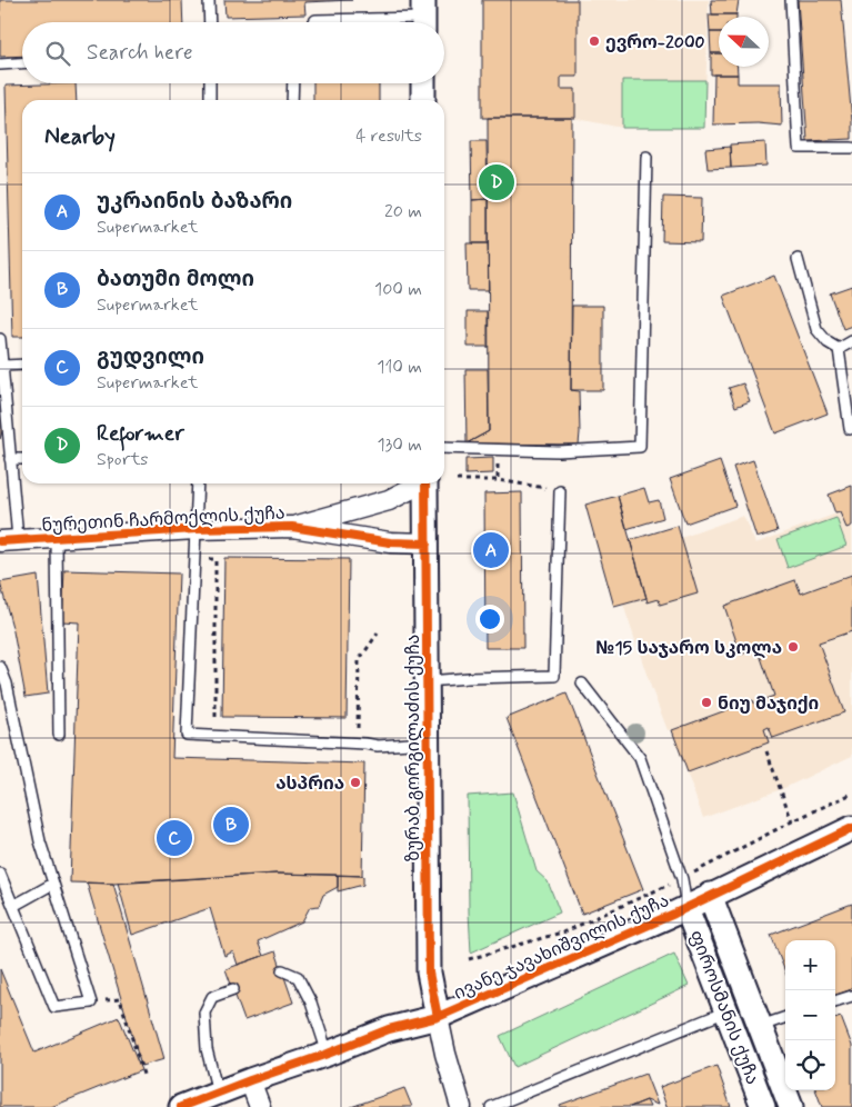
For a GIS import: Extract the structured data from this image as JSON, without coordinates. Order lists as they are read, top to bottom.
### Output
{
  "streets": {
    "street": [
      "ნურეთინ ჩარმოქლის ქუჩა",
      "ზურაბ გორგილაძის ქუჩა",
      "ივანე ჯავახიშვილის ქუჩა",
      "ფიროსმანის ქუჩა"
    ]
  },
  "crossings": [
    ["ნურეთინ ჩარმოქლის ქუჩა", "ზურაბ გორგილაძის ქუჩა"],
    ["ზურაბ გორგილაძის ქუჩა", "ივანე ჯავახიშვილის ქუჩა"],
    ["ივანე ჯავახიშვილის ქუჩა", "ფიროსმანის ქუჩა"]
  ],
  "places": [
    "ევრო-2000",
    "№15 საჯარო სკოლა",
    "ნიუ მაჯიქი",
    "ასპრია"
  ],
  "north": "left",
  "page": {
    "search": "Search here",
    "heading": ["Nearby", "4 results"],
    "pins": [
      "D",
      "A",
      "B",
      "C"
    ],
    "list": [
      {
        "mark": "A",
        "name": "უკრაინის ბაზარი",
        "note": "Supermarket",
        "value": "20 m"
      },
      {
        "mark": "B",
        "name": "ბათუმი მოლი",
        "note": "Supermarket",
        "value": "100 m"
      },
      {
        "mark": "C",
        "name": "გუდვილი",
        "note": "Supermarket",
        "value": "110 m"
      },
      {
        "mark": "D",
        "name": "Reformer",
        "note": "Sports",
        "value": "130 m"
      }
    ],
    "map_buttons": ["+", "−"]
  }
}
